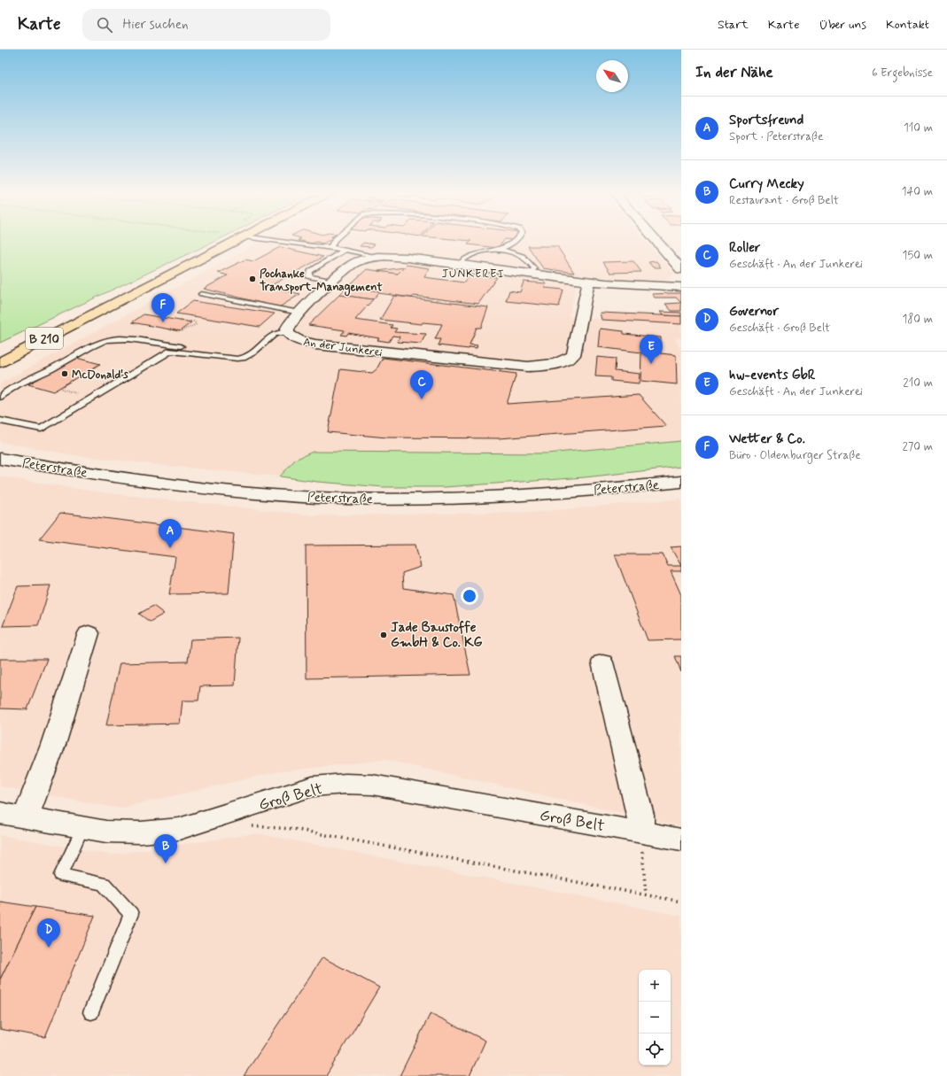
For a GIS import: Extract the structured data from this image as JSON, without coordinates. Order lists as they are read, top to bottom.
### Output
{
  "streets": {
    "main road": ["B 210"],
    "street": ["An der Junkerei", "Peterstraße", "Groß Belt"]
  },
  "districts": ["JUNKEREI"],
  "places": ["Pochanke Transport-Management", "McDonald's", "Jade Baustoffe GmbH & Co. KG"],
  "north": "top left",
  "page": {
    "header": "Karte",
    "search": "Hier suchen",
    "nav": [
      "Start",
      "Karte",
      "Über uns",
      "Kontakt"
    ],
    "heading": ["In der Nähe", "6 Ergebnisse"],
    "list": [
      {
        "mark": "A",
        "name": "Sportsfreund",
        "note": "Sport · Peterstraße",
        "value": "110 m"
      },
      {
        "mark": "B",
        "name": "Curry Mecky",
        "note": "Restaurant · Groß Belt",
        "value": "140 m"
      },
      {
        "mark": "C",
        "name": "Roller",
        "note": "Geschäft · An der Junkerei",
        "value": "150 m"
      },
      {
        "mark": "D",
        "name": "Governor",
        "note": "Geschäft · Groß Belt",
        "value": "180 m"
      },
      {
        "mark": "E",
        "name": "hw-events GbR",
        "note": "Geschäft · An der Junkerei",
        "value": "210 m"
      },
      {
        "mark": "F",
        "name": "Wetter & Co.",
        "note": "Büro · Oldenburger Straße",
        "value": "270 m"
      }
    ],
    "pins": [
      "F",
      "E",
      "C",
      "A",
      "B",
      "D"
    ],
    "map_buttons": ["+", "−"]
  }
}
